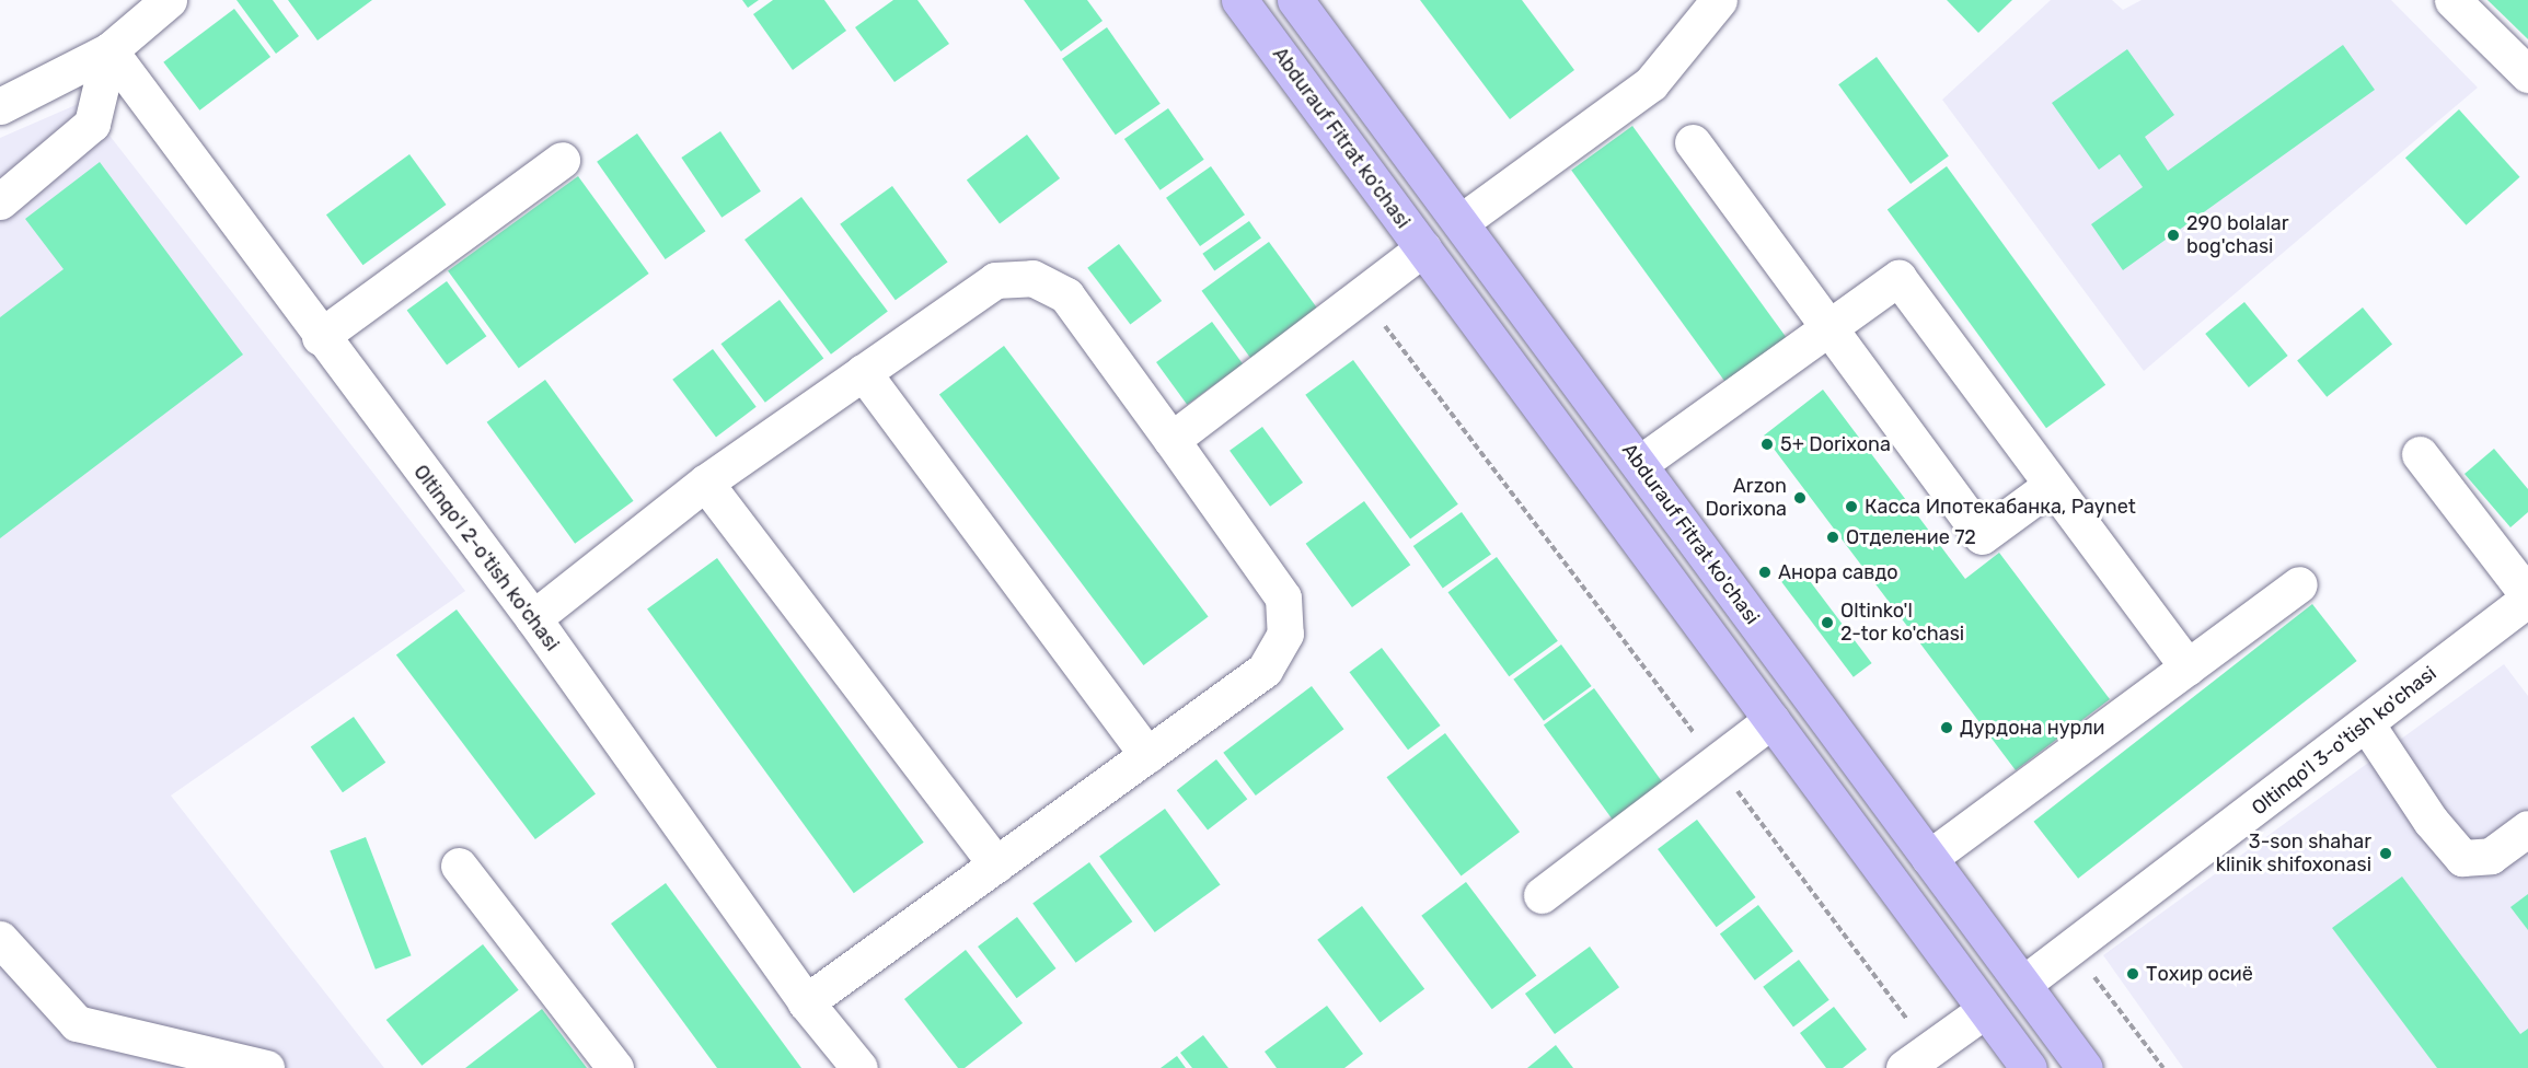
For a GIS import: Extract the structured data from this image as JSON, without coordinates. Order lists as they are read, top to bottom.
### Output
{
  "streets": {
    "main road": ["Abdurauf Fitrat ko'chasi", "Oltinqo'l 3-o'tish ko'chasi"],
    "street": ["Oltinqo'l 2-o'tish ko'chasi"]
  },
  "crossings": [
    ["Abdurauf Fitrat ko'chasi", "Oltinqo'l 3-o'tish ko'chasi"]
  ],
  "places": [
    "290 bolalar bog'chasi",
    "5+ Dorixona",
    "Arzon Dorixona",
    "Касса Ипотекабанка, Paynet",
    "Отделение 72",
    "Анора савдо",
    "Oltinko'l 2-tor ko'chasi",
    "Дурдона нурли",
    "3-son shahar klinik shifoxonasi",
    "Тохир осиё"
  ]
}
